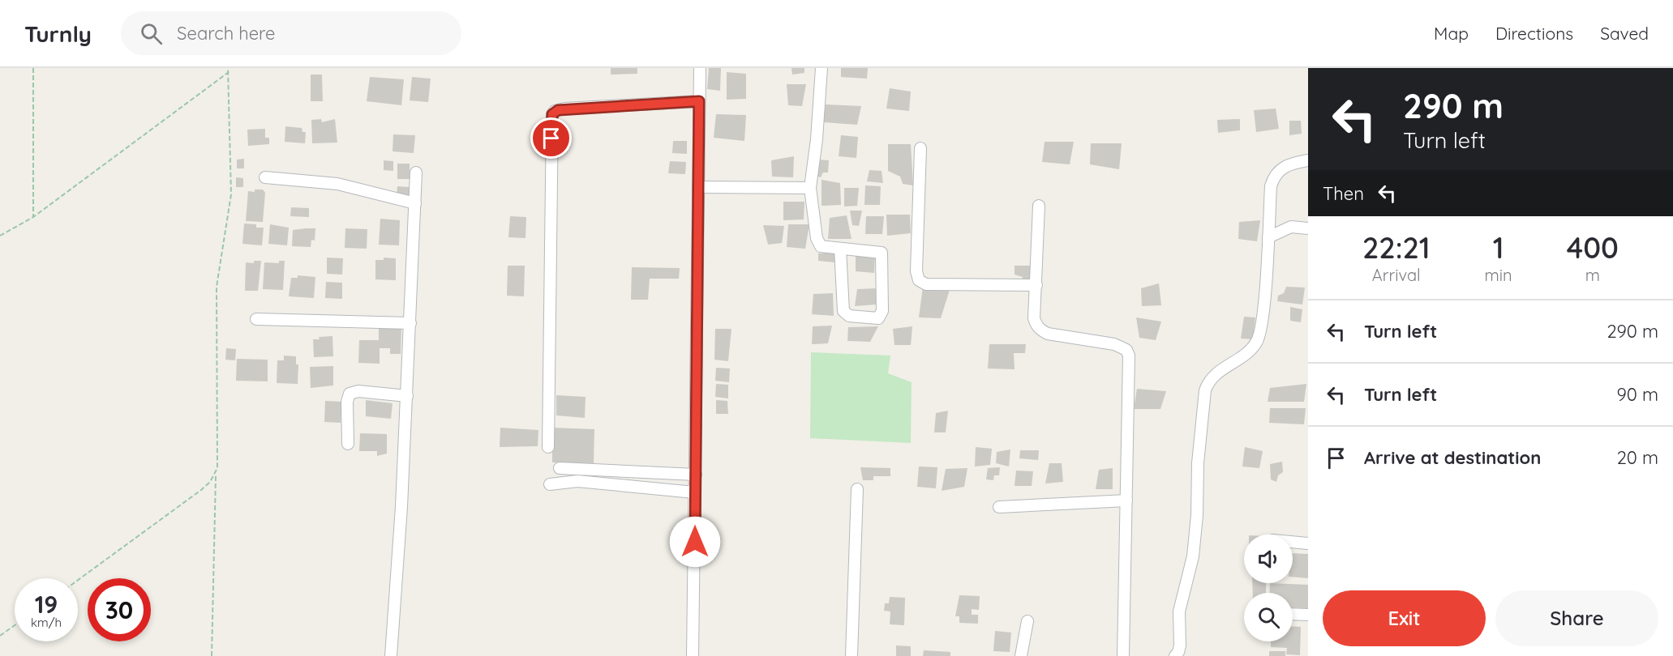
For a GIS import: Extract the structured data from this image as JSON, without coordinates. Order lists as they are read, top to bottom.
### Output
{
  "page": {
    "header": "Turnly",
    "search": "Search here",
    "nav": ["Map", "Directions", "Saved"],
    "turn": ["290 m", "Turn left"],
    "then": "Then",
    "eta": [
      "22:21",
      "Arrival",
      "1",
      "min",
      "400",
      "m"
    ],
    "list": [
      {
        "name": "Turn left",
        "value": "290 m"
      },
      {
        "name": "Turn left",
        "value": "90 m"
      },
      {
        "name": "Arrive at destination",
        "value": "20 m"
      }
    ],
    "speed": "19 km/h",
    "limit": "30",
    "buttons": ["Exit", "Share"]
  }
}
